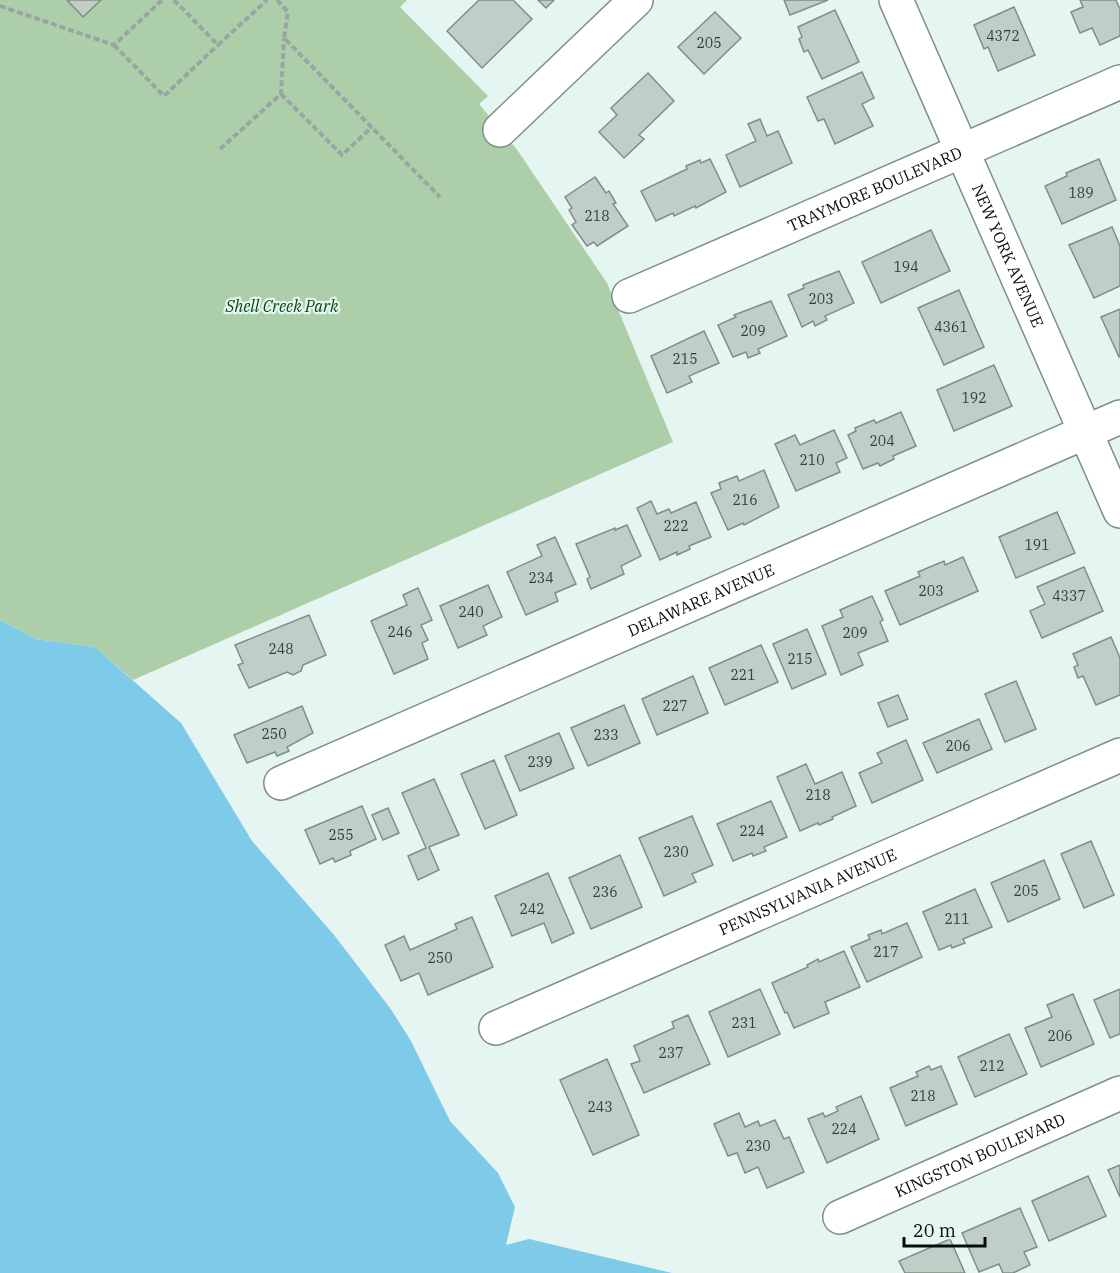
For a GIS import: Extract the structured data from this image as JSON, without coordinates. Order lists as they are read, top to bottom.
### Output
{
  "streets": {
    "street": [
      "TRAYMORE BOULEVARD",
      "NEW YORK AVENUE",
      "DELAWARE AVENUE",
      "PENNSYLVANIA AVENUE",
      "KINGSTON BOULEVARD"
    ]
  },
  "crossings": [
    ["TRAYMORE BOULEVARD", "NEW YORK AVENUE"],
    ["NEW YORK AVENUE", "DELAWARE AVENUE"]
  ],
  "parks": ["Shell Creek Park"],
  "house_numbers": [
    "4372",
    "205",
    "189",
    "218",
    "194",
    "203",
    "4361",
    "209",
    "215",
    "192",
    "204",
    "210",
    "216",
    "222",
    "191",
    "234",
    "203",
    "4337",
    "240",
    "246",
    "209",
    "248",
    "215",
    "221",
    "227",
    "250",
    "233",
    "206",
    "239",
    "218",
    "224",
    "255",
    "230",
    "205",
    "236",
    "242",
    "211",
    "217",
    "250",
    "231",
    "206",
    "237",
    "212",
    "218",
    "243",
    "224",
    "230"
  ],
  "scale_bar": "20 m"
}
